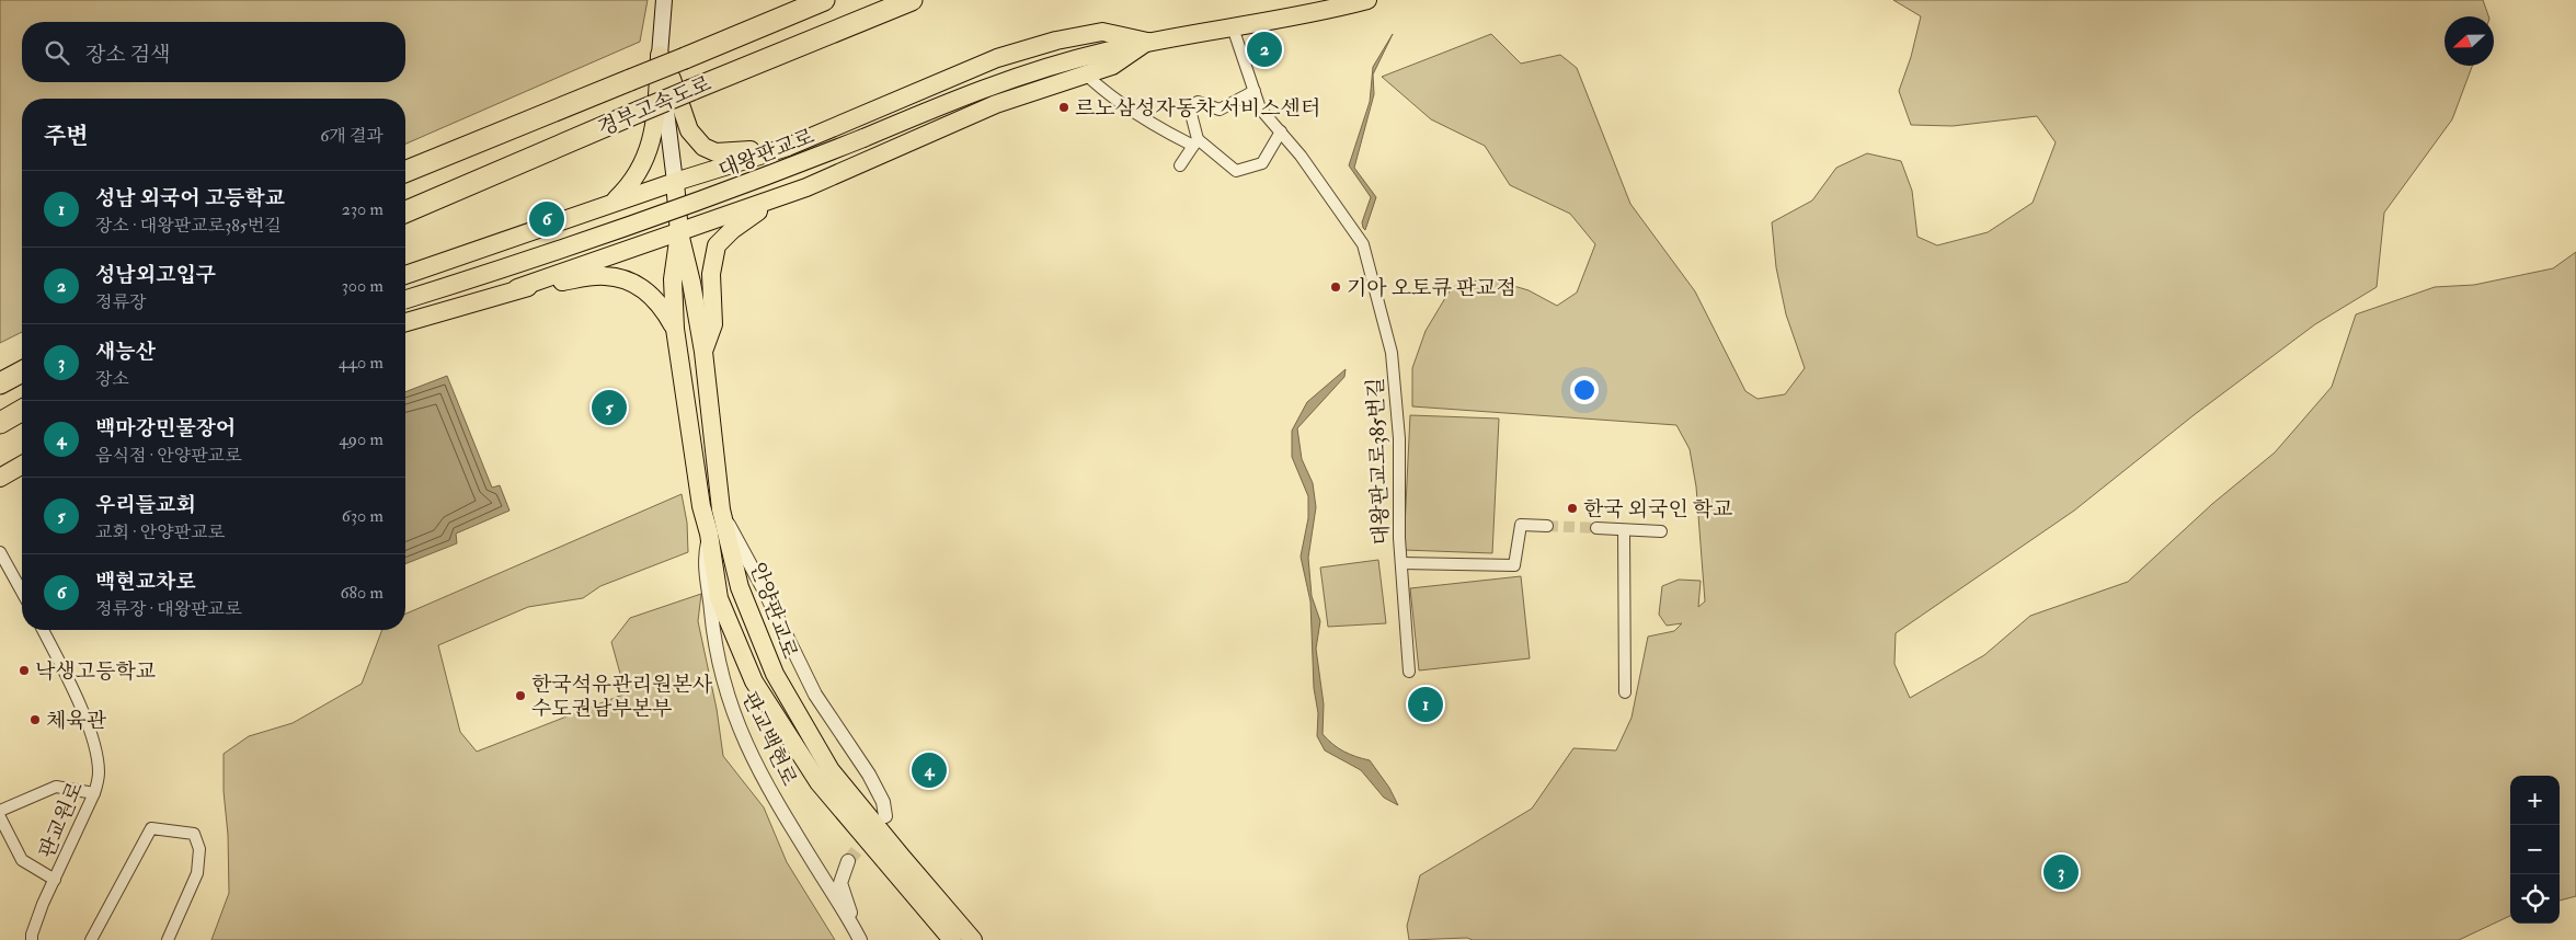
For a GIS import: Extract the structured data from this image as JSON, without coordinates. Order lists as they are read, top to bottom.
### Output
{
  "streets": {
    "highway": ["경부고속도로"],
    "main road": ["대왕판교로", "안양판교로"],
    "street": ["대왕판교로385번길", "판교백현로", "판교원로"]
  },
  "crossings": [
    ["대왕판교로", "대왕판교로385번길"],
    ["대왕판교로", "안양판교로"],
    ["안양판교로", "판교백현로"]
  ],
  "places": [
    "르노삼성자동차 서비스센터",
    "기아 오토큐 판교점",
    "한국 외국인 학교",
    "낙생고등학교",
    "한국석유관리원본사 수도권남부본부",
    "체육관"
  ],
  "north": "left",
  "page": {
    "search": "장소 검색",
    "pins": [
      "2",
      "6",
      "5",
      "1",
      "4",
      "3"
    ],
    "heading": ["주변", "6개 결과"],
    "list": [
      {
        "mark": "1",
        "name": "성남 외국어 고등학교",
        "note": "장소 · 대왕판교로385번길",
        "value": "230 m"
      },
      {
        "mark": "2",
        "name": "성남외고입구",
        "note": "정류장",
        "value": "300 m"
      },
      {
        "mark": "3",
        "name": "새능산",
        "note": "장소",
        "value": "440 m"
      },
      {
        "mark": "4",
        "name": "백마강민물장어",
        "note": "음식점 · 안양판교로",
        "value": "490 m"
      },
      {
        "mark": "5",
        "name": "우리들교회",
        "note": "교회 · 안양판교로",
        "value": "630 m"
      },
      {
        "mark": "6",
        "name": "백현교차로",
        "note": "정류장 · 대왕판교로",
        "value": "680 m"
      }
    ],
    "map_buttons": ["+", "−"]
  }
}
